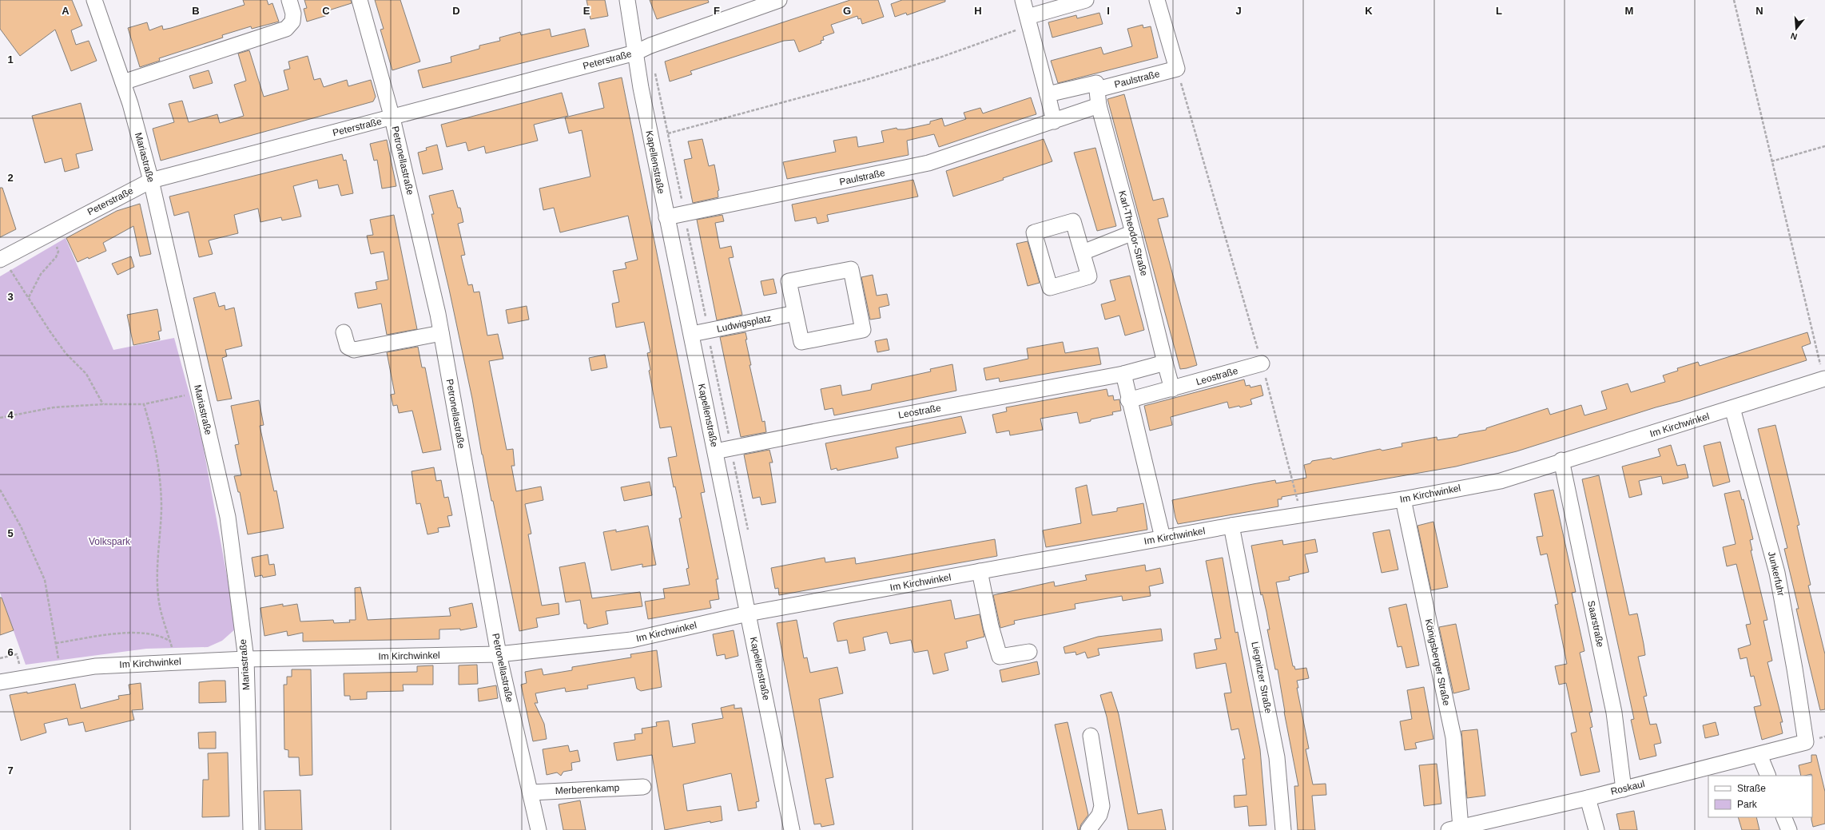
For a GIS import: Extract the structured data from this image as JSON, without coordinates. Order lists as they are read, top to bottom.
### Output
{
  "streets": {
    "street": [
      "Peterstraße",
      "Paulstraße",
      "Mariastraße",
      "Petronellastraße",
      "Kapellenstraße",
      "Karl-Theodor-Straße",
      "Ludwigsplatz",
      "Leostraße",
      "Im Kirchwinkel",
      "Junkerfuhr",
      "Saarstraße",
      "Königsberger Straße",
      "Liegnitzer Straße",
      "Roskaul",
      "Merberenkamp"
    ]
  },
  "crossings": [
    ["Peterstraße", "Mariastraße"],
    ["Peterstraße", "Petronellastraße"],
    ["Peterstraße", "Kapellenstraße"],
    ["Paulstraße", "Kapellenstraße"],
    ["Paulstraße", "Karl-Theodor-Straße"],
    ["Mariastraße", "Im Kirchwinkel"],
    ["Petronellastraße", "Im Kirchwinkel"],
    ["Petronellastraße", "Merberenkamp"],
    ["Kapellenstraße", "Ludwigsplatz"],
    ["Kapellenstraße", "Leostraße"],
    ["Kapellenstraße", "Im Kirchwinkel"],
    ["Karl-Theodor-Straße", "Leostraße"],
    ["Im Kirchwinkel", "Junkerfuhr"],
    ["Im Kirchwinkel", "Saarstraße"],
    ["Im Kirchwinkel", "Königsberger Straße"],
    ["Im Kirchwinkel", "Liegnitzer Straße"],
    ["Junkerfuhr", "Roskaul"],
    ["Saarstraße", "Roskaul"],
    ["Königsberger Straße", "Roskaul"]
  ],
  "parks": ["Volkspark"],
  "legend": ["Straße", "Park"],
  "north": "bottom",
  "grid": {
    "columns": [
      "A",
      "B",
      "C",
      "D",
      "E",
      "F",
      "G",
      "H",
      "I",
      "J",
      "K",
      "L",
      "M",
      "N"
    ],
    "rows": [
      "1",
      "2",
      "3",
      "4",
      "5",
      "6",
      "7"
    ]
  }
}
